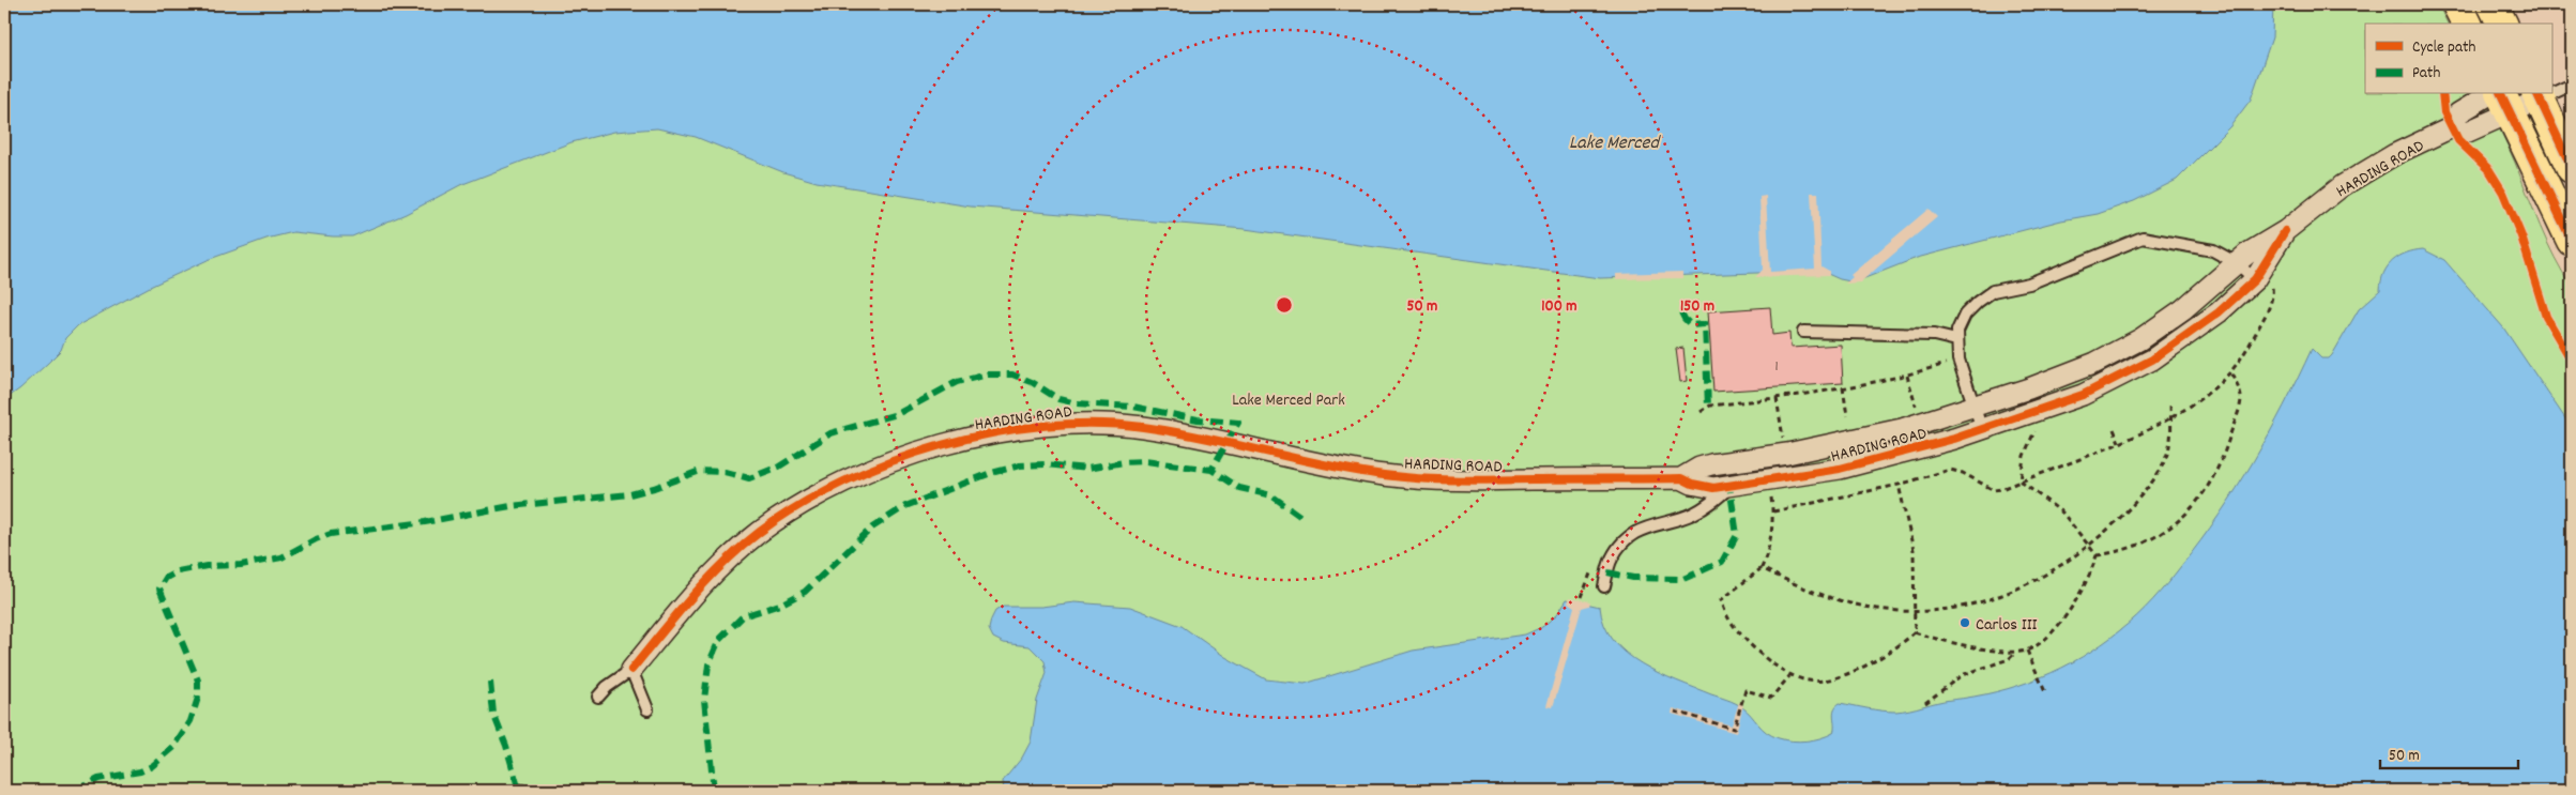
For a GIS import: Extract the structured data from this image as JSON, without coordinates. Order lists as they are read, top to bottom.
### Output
{
  "streets": {
    "street": ["HARDING ROAD"]
  },
  "water": ["Lake Merced"],
  "parks": ["Lake Merced Park"],
  "places": ["Carlos III"],
  "house_numbers": ["1"],
  "legend": ["Cycle path", "Path"],
  "scale_bar": "50 m",
  "rings": ["50 m", "100 m", "150 m"]
}
